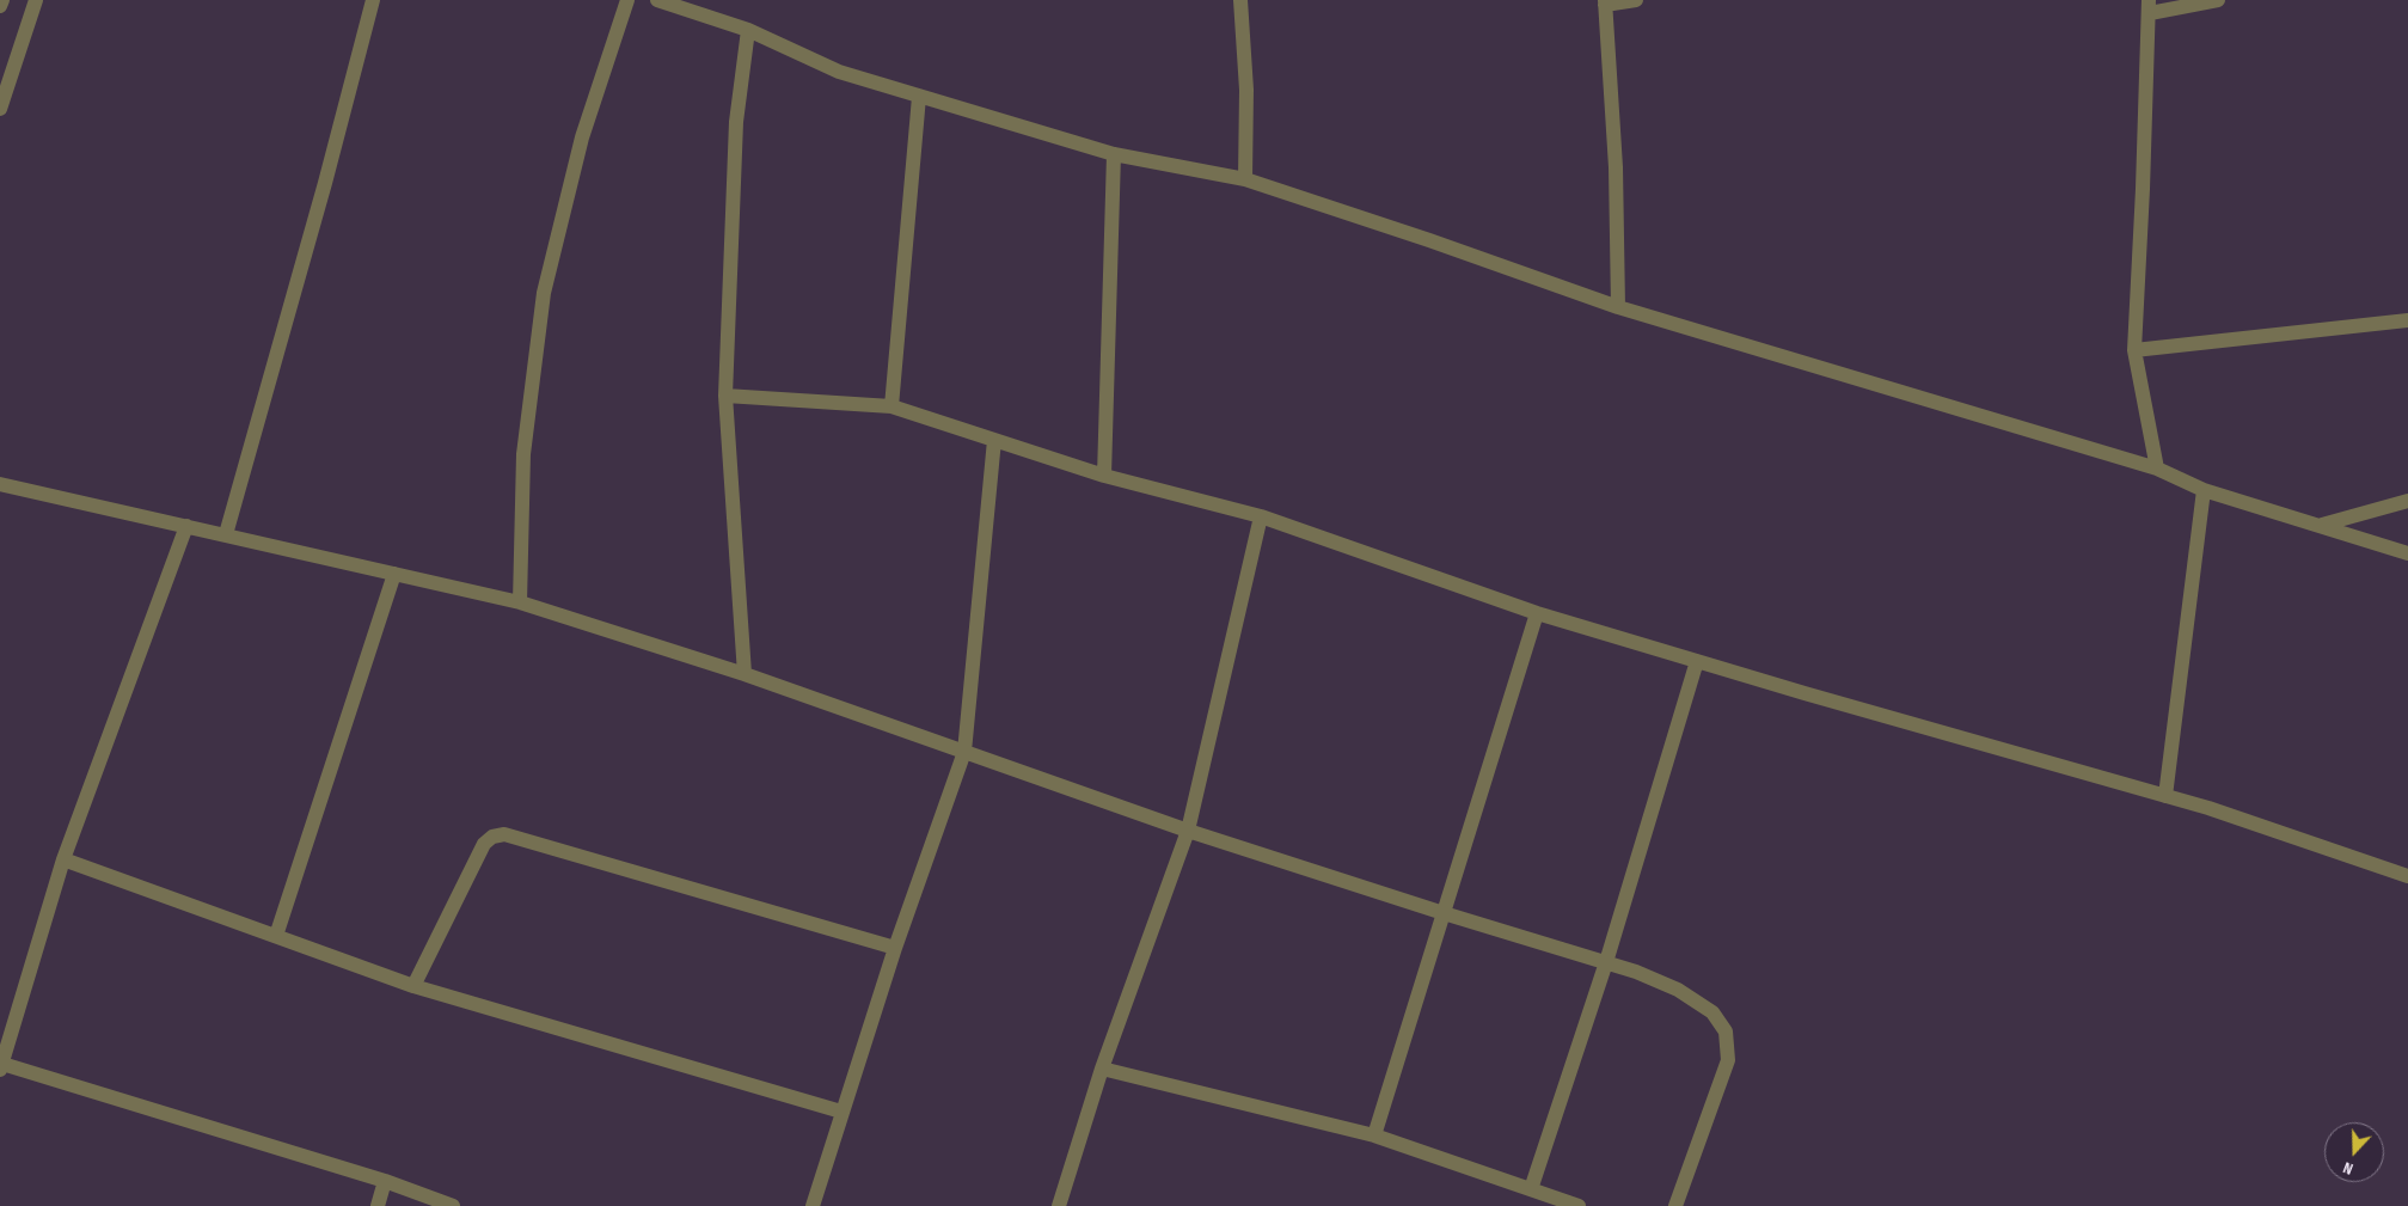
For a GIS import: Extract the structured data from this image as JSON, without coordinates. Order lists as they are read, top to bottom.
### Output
{
  "north": "bottom"
}
